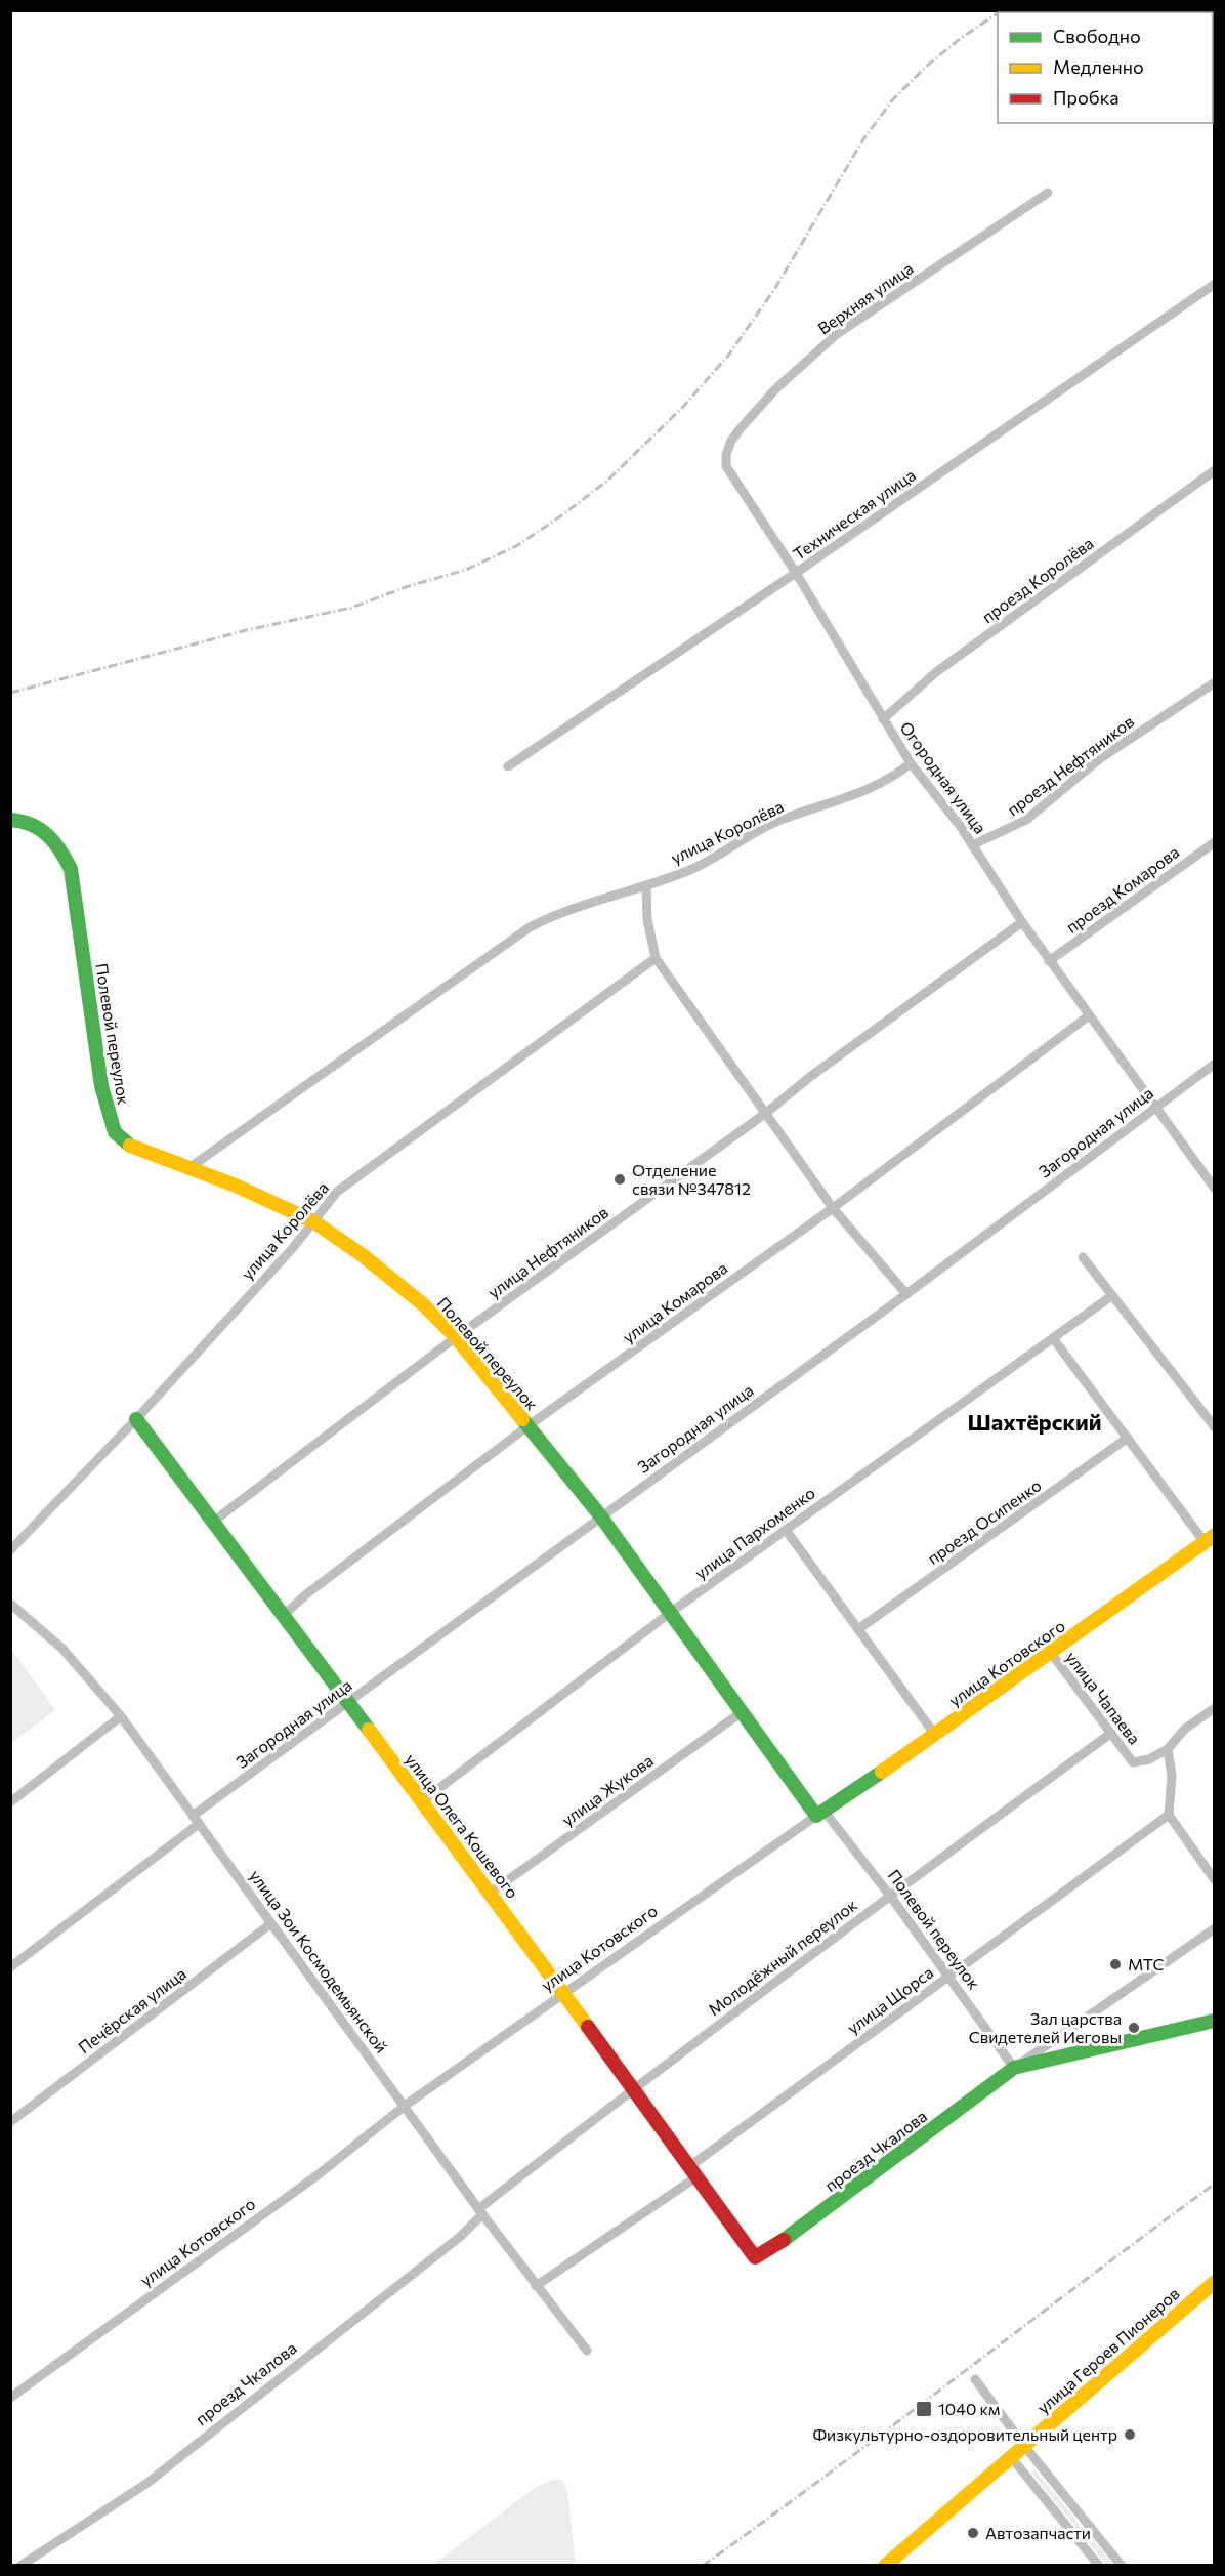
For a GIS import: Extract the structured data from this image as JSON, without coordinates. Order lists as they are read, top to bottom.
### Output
{
  "streets": {
    "street": [
      "Верхняя улица",
      "Техническая улица",
      "проезд Королёва",
      "проезд Нефтяников",
      "Огородная улица",
      "улица Королёва",
      "проезд Комарова",
      "Полевой переулок",
      "Загородная улица",
      "улица Нефтяников",
      "улица Комарова",
      "проезд Осипенко",
      "улица Пархоменко",
      "улица Котовского",
      "улица Чапаева",
      "улица Жукова",
      "улица Олега Кошевого",
      "Молодёжный переулок",
      "улица Зои Космодемьянской",
      "улица Щорса",
      "Печёрская улица",
      "проезд Чкалова",
      "улица Героев Пионеров"
    ]
  },
  "crossings": [
    ["Верхняя улица", "Огородная улица"],
    ["Техническая улица", "Огородная улица"],
    ["проезд Королёва", "Огородная улица"],
    ["проезд Нефтяников", "Огородная улица"],
    ["Огородная улица", "улица Королёва"],
    ["Огородная улица", "проезд Комарова"],
    ["Огородная улица", "Загородная улица"],
    ["Огородная улица", "улица Нефтяников"],
    ["Огородная улица", "улица Комарова"],
    ["улица Королёва", "Полевой переулок"],
    ["улица Королёва", "улица Олега Кошевого"],
    ["Полевой переулок", "Загородная улица"],
    ["Полевой переулок", "улица Нефтяников"],
    ["Полевой переулок", "улица Комарова"],
    ["Полевой переулок", "улица Пархоменко"],
    ["Полевой переулок", "улица Котовского"],
    ["Полевой переулок", "улица Жукова"],
    ["Полевой переулок", "Молодёжный переулок"],
    ["Полевой переулок", "улица Щорса"],
    ["Полевой переулок", "проезд Чкалова"],
    ["Загородная улица", "улица Олега Кошевого"],
    ["Загородная улица", "улица Зои Космодемьянской"],
    ["улица Нефтяников", "улица Олега Кошевого"],
    ["улица Комарова", "улица Олега Кошевого"],
    ["улица Пархоменко", "улица Олега Кошевого"],
    ["улица Котовского", "улица Чапаева"],
    ["улица Котовского", "улица Олега Кошевого"],
    ["улица Котовского", "улица Зои Космодемьянской"],
    ["улица Чапаева", "Молодёжный переулок"],
    ["улица Жукова", "улица Олега Кошевого"],
    ["улица Олега Кошевого", "Молодёжный переулок"],
    ["улица Олега Кошевого", "улица Щорса"],
    ["улица Олега Кошевого", "проезд Чкалова"],
    ["Молодёжный переулок", "улица Зои Космодемьянской"],
    ["Молодёжный переулок", "проезд Чкалова"],
    ["улица Зои Космодемьянской", "улица Щорса"],
    ["улица Зои Космодемьянской", "Печёрская улица"],
    ["улица Зои Космодемьянской", "проезд Чкалова"]
  ],
  "districts": ["Шахтёрский"],
  "places": {
    "other": [
      "Отделение связи №347812",
      "МТС",
      "Зал царства Свидетелей Иеговы",
      "Физкультурно-оздоровительный центр",
      "Автозапчасти"
    ],
    "transit": ["1040 км"]
  },
  "legend": ["Свободно", "Медленно", "Пробка"]
}
